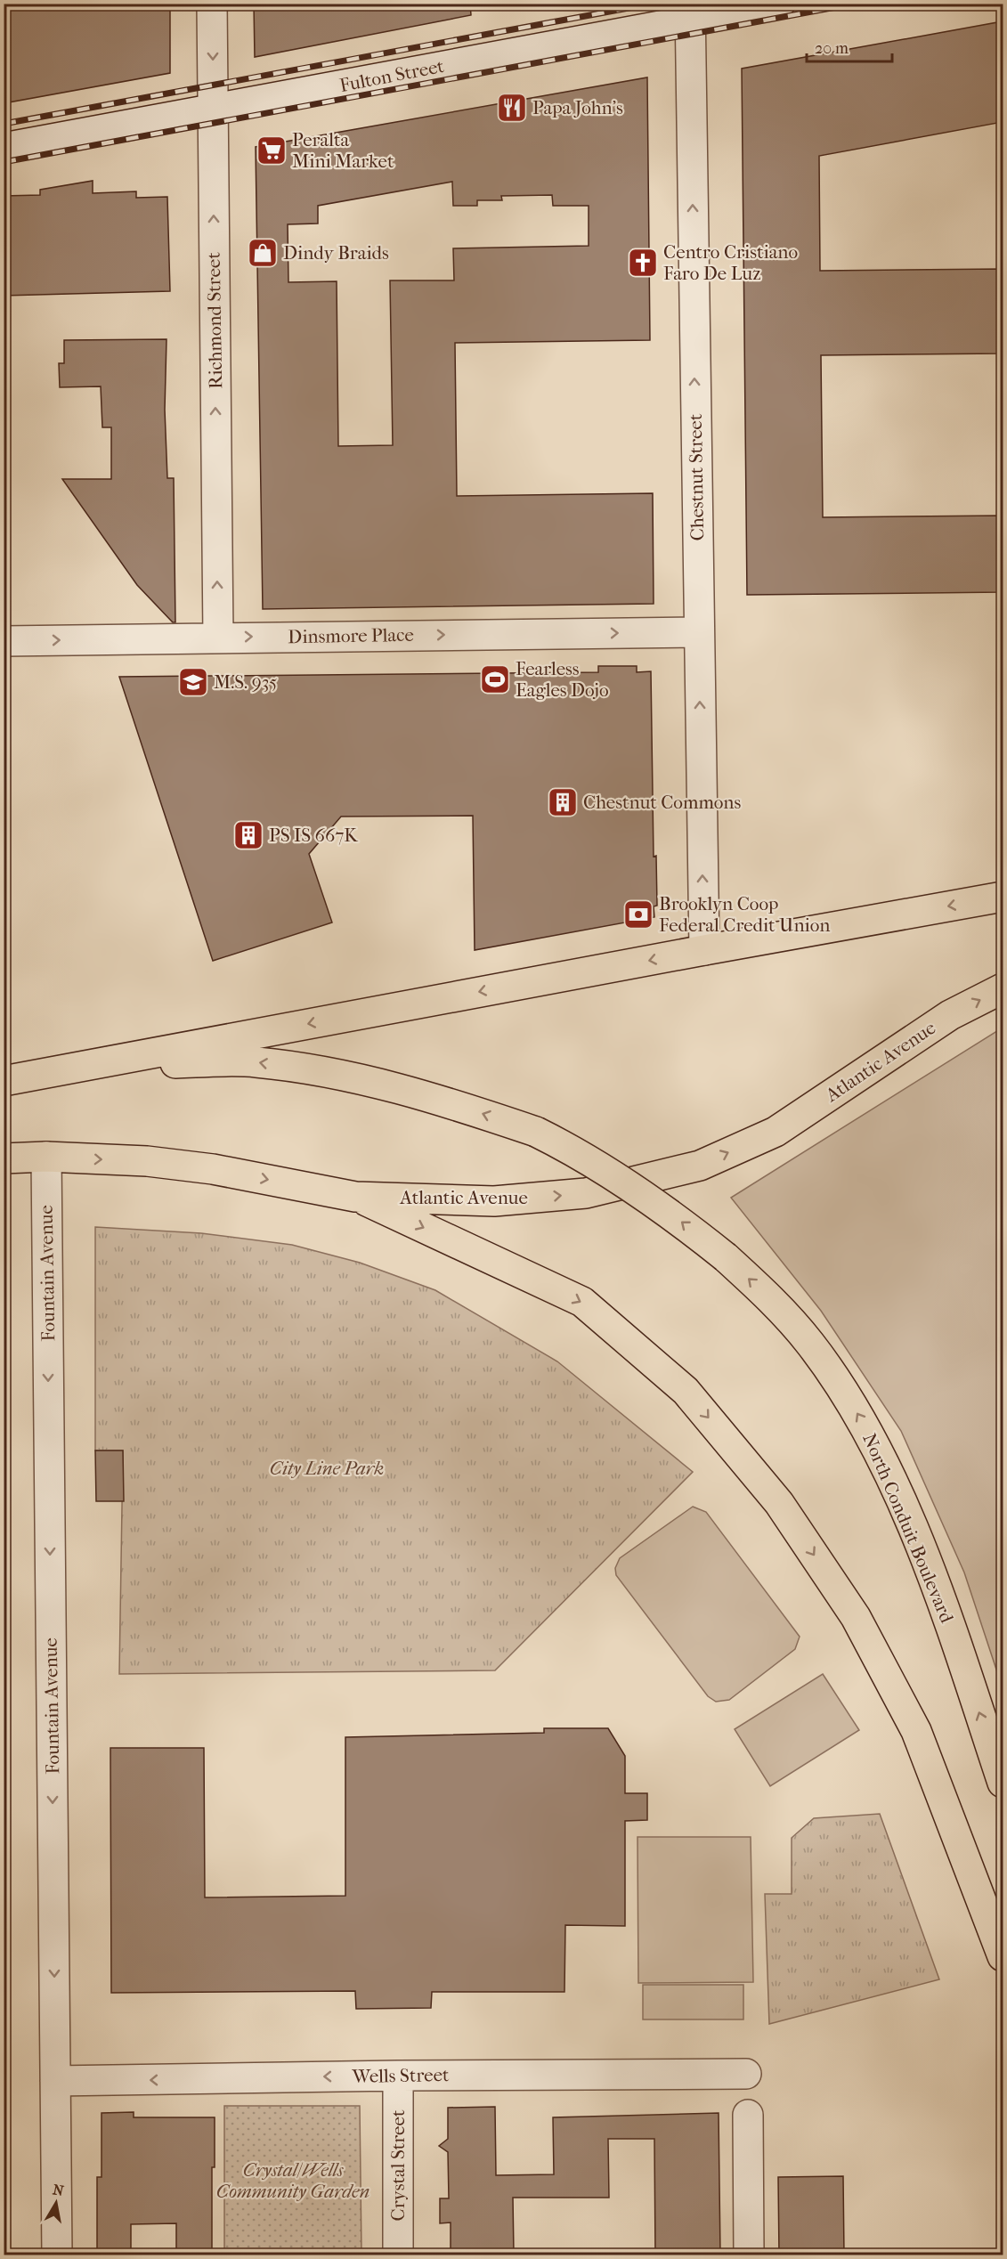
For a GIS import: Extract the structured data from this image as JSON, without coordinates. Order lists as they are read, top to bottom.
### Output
{
  "streets": {
    "main road": ["Atlantic Avenue", "North Conduit Boulevard"],
    "street": [
      "Fulton Street",
      "Richmond Street",
      "Chestnut Street",
      "Dinsmore Place",
      "Fountain Avenue",
      "Wells Street",
      "Crystal Street"
    ]
  },
  "crossings": [
    ["Fulton Street", "Richmond Street"],
    ["Fulton Street", "Chestnut Street"],
    ["Richmond Street", "Dinsmore Place"],
    ["Chestnut Street", "Dinsmore Place"],
    ["Atlantic Avenue", "Fountain Avenue"],
    ["Fountain Avenue", "Wells Street"],
    ["Wells Street", "Crystal Street"]
  ],
  "one_way": [
    "Chestnut Street",
    "Dinsmore Place",
    "Fountain Avenue",
    "Wells Street"
  ],
  "parks": ["City Line Park", "Crystal/Wells Community Garden"],
  "places": {
    "restaurant": ["Papa John's"],
    "supermarket": ["Peralta Mini Market"],
    "shop": ["Dindy Braids"],
    "church": ["Centro Cristiano Faro De Luz"],
    "sports": ["Fearless Eagles Dojo"],
    "school or university": ["M.S. 935"],
    "building": ["Chestnut Commons", "PS IS 667K"],
    "bank": ["Brooklyn Coop Federal Credit Union"]
  },
  "scale_bar": "20 m",
  "north": "top"
}
